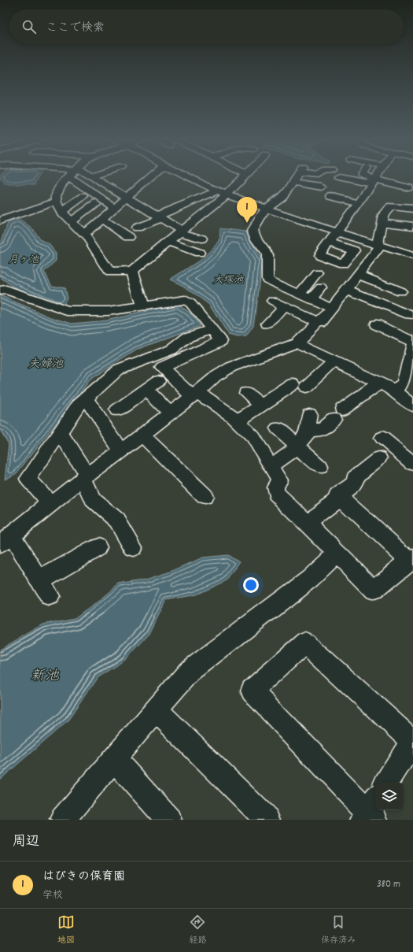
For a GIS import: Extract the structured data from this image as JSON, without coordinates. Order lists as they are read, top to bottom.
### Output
{
  "water": [
    "月ヶ池",
    "大塚池",
    "夫婦池",
    "新池"
  ],
  "page": {
    "search": "ここで検索",
    "pins": "1",
    "heading": "周辺",
    "list": [
      {
        "mark": "1",
        "name": "はびきの保育園",
        "note": "学校",
        "value": "380 m"
      }
    ],
    "nav": ["地図", "経路", "保存済み"]
  }
}
